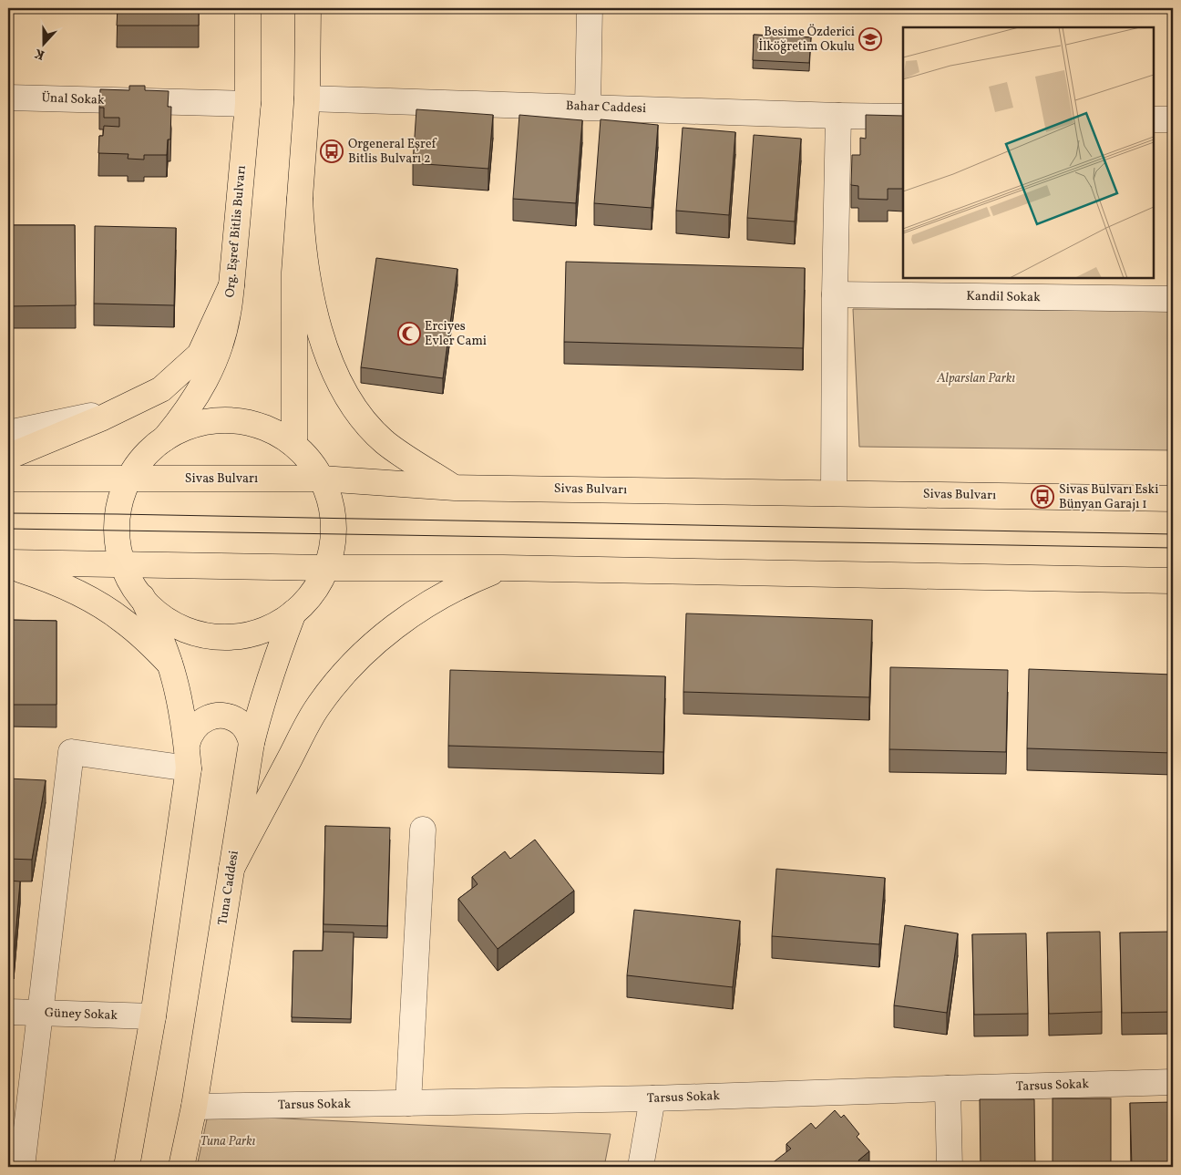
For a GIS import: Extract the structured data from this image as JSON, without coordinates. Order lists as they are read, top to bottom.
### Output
{
  "streets": {
    "main road": ["Org. Eşref Bitlis Bulvarı", "Sivas Bulvarı", "Tuna Caddesi"],
    "street": [
      "Ünal Sokak",
      "Bahar Caddesi",
      "Kandil Sokak",
      "Güney Sokak",
      "Tarsus Sokak"
    ]
  },
  "crossings": [
    ["Ünal Sokak", "Org. Eşref Bitlis Bulvarı"],
    ["Tuna Caddesi", "Tarsus Sokak"]
  ],
  "parks": ["Alparslan Parkı", "Tuna Parkı"],
  "places": {
    "school or university": ["Besime Özderici İlköğretim Okulu"],
    "bus stop": ["Orgeneral Eşref Bitlis Bulvarı 2", "Sivas Bulvarı Eski Bünyan Garajı 1"],
    "mosque": ["Erciyes Evler Cami"]
  },
  "north": "bottom"
}
